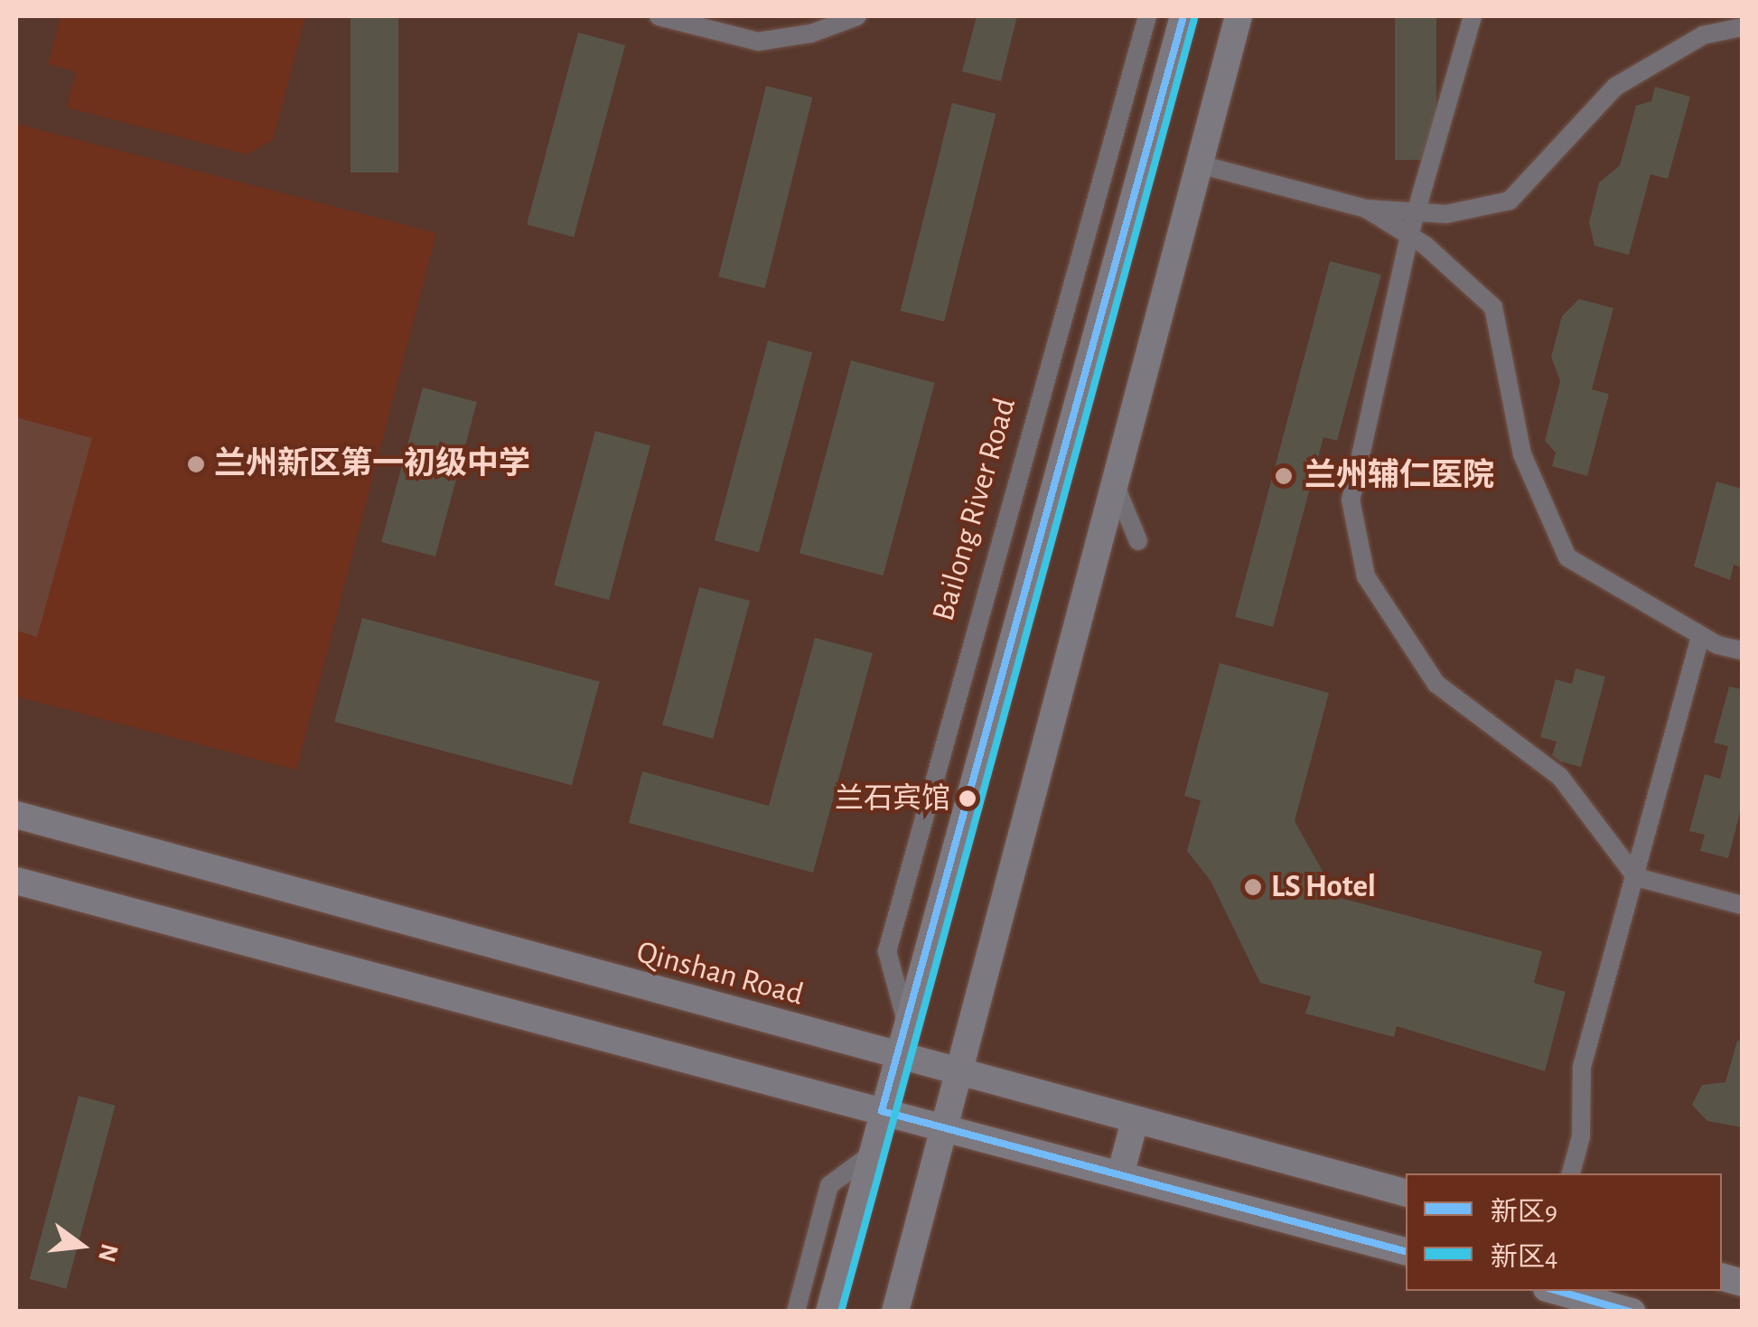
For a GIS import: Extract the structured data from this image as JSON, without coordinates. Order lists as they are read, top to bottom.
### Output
{
  "streets": {
    "street": ["Bailong River Road", "Qinshan Road"]
  },
  "places": [
    "兰州新区第一初级中学",
    "兰州辅仁医院",
    "兰石宾馆",
    "LS Hotel"
  ],
  "lines": ["transit line 新区9", "transit line 新区4"],
  "legend": ["新区9", "新区4"],
  "north": "right"
}
